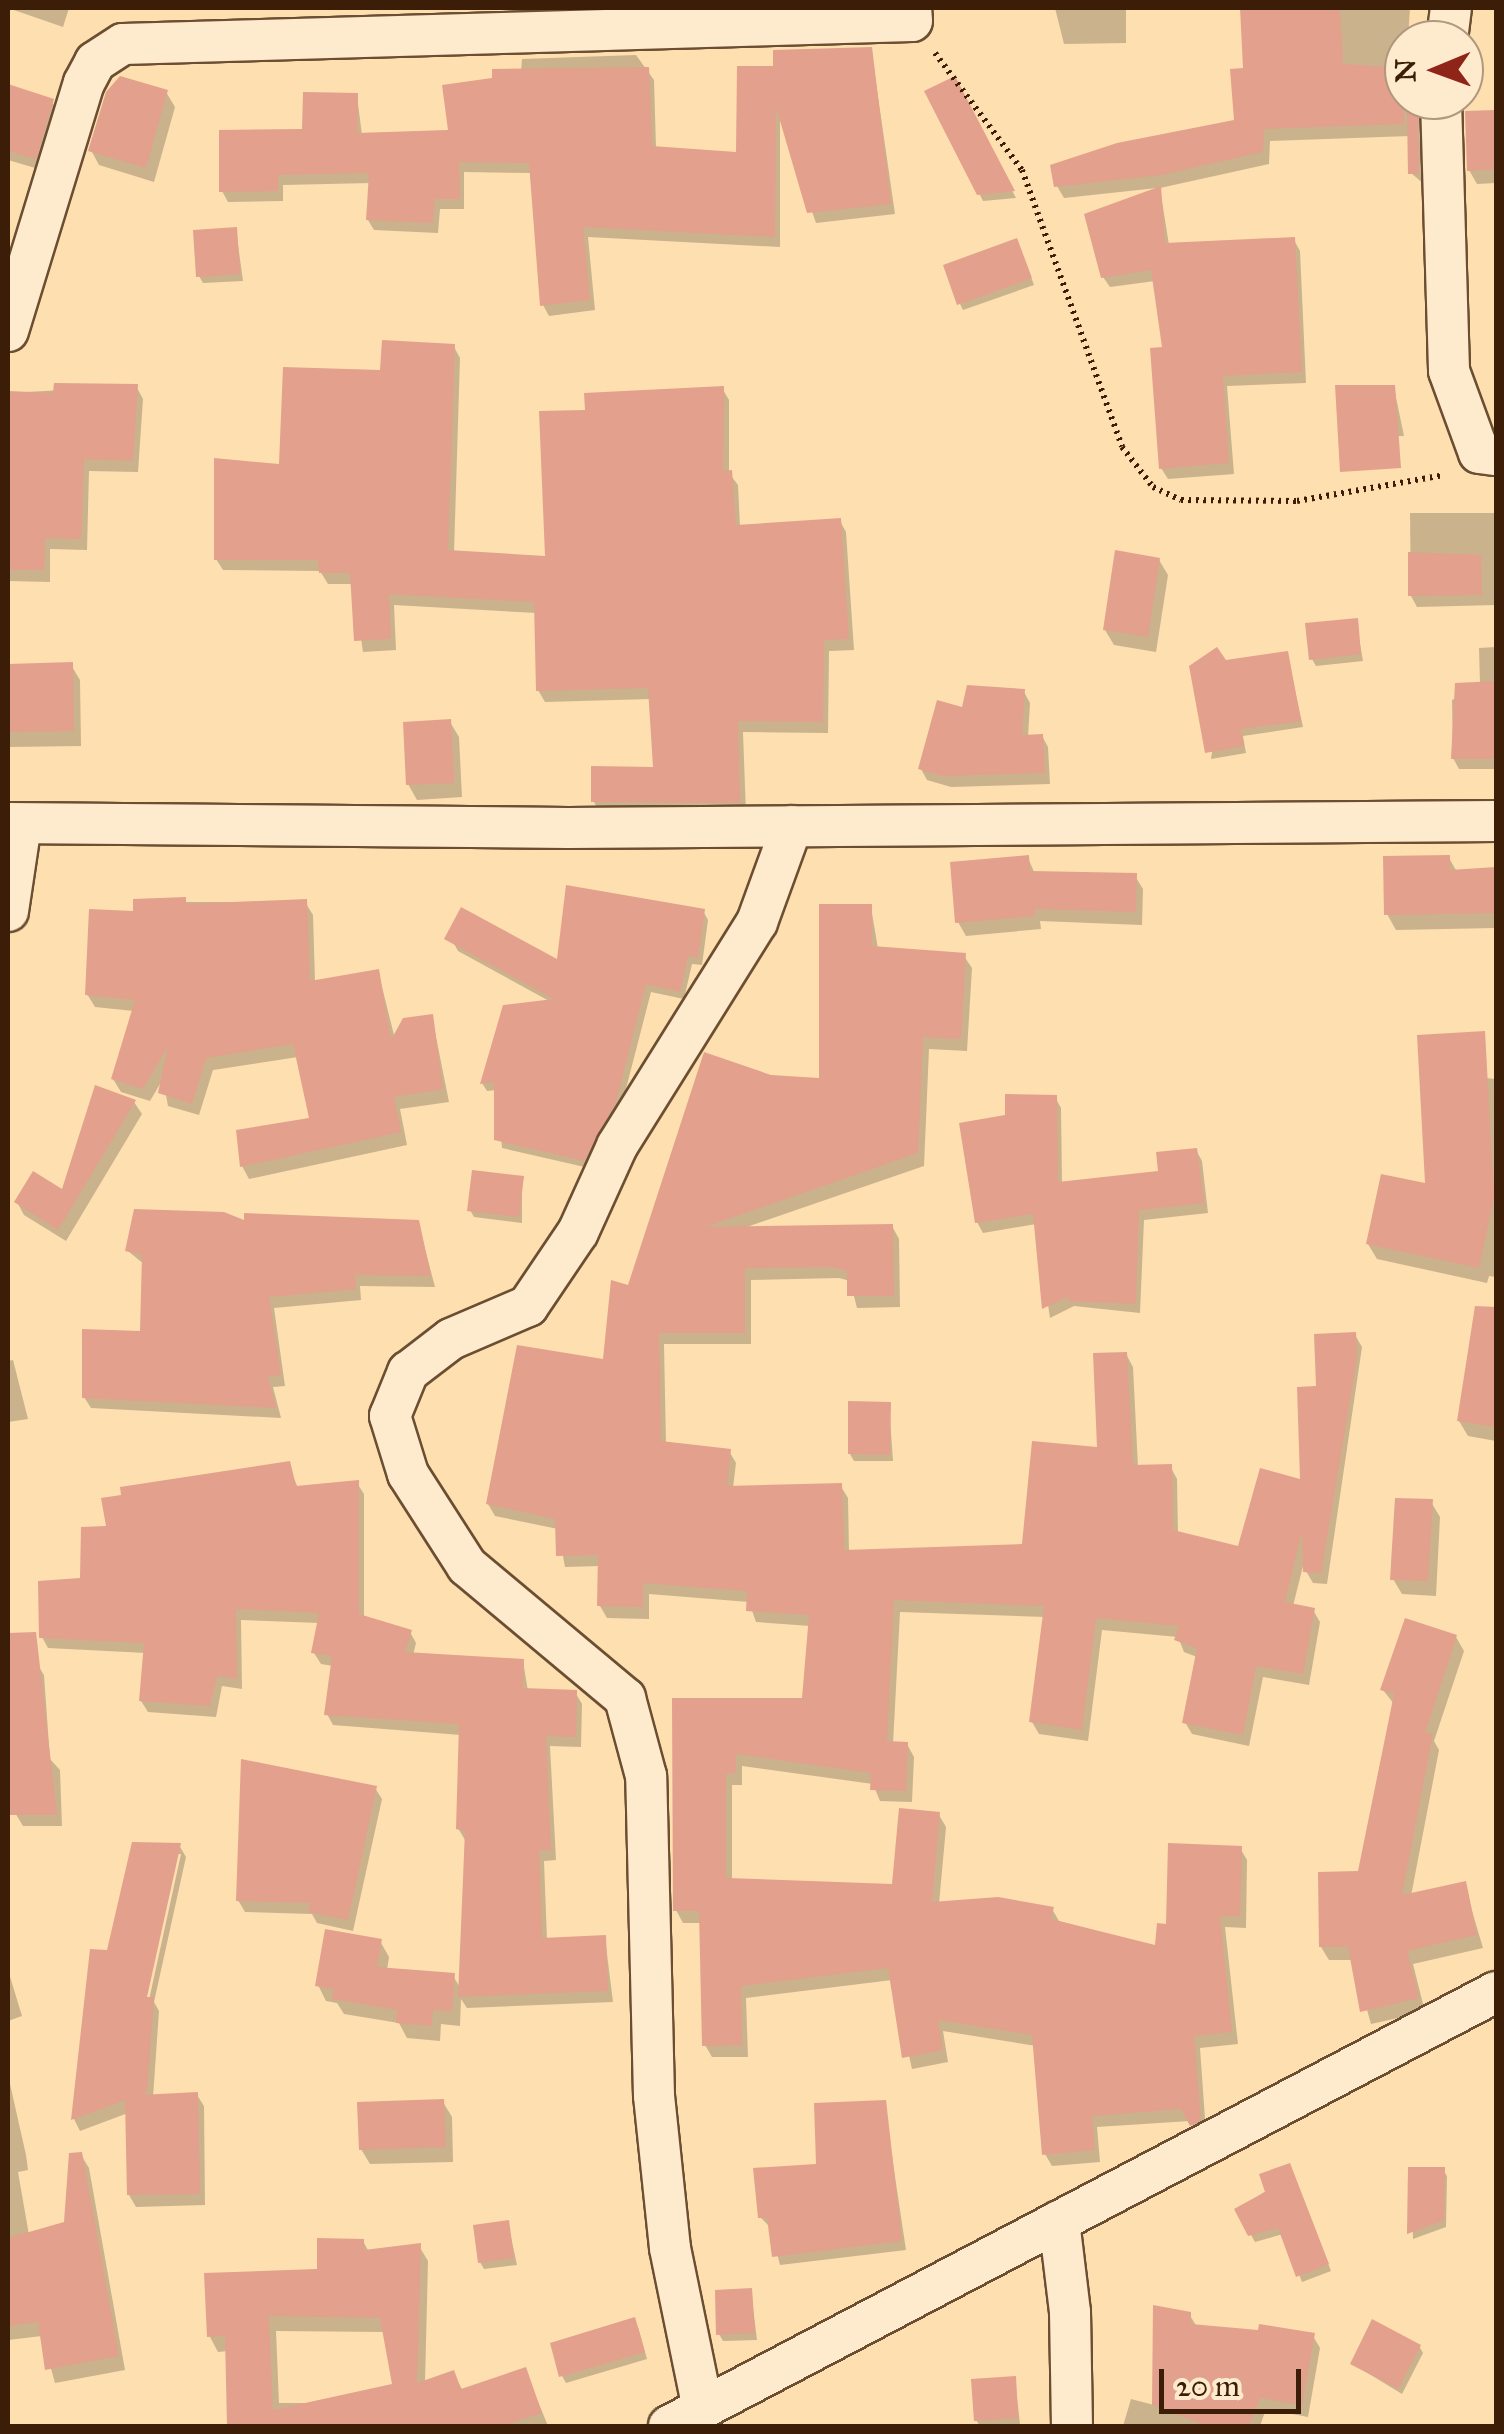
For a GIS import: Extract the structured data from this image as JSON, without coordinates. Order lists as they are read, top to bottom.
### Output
{
  "scale_bar": "20 m",
  "north": "left"
}
